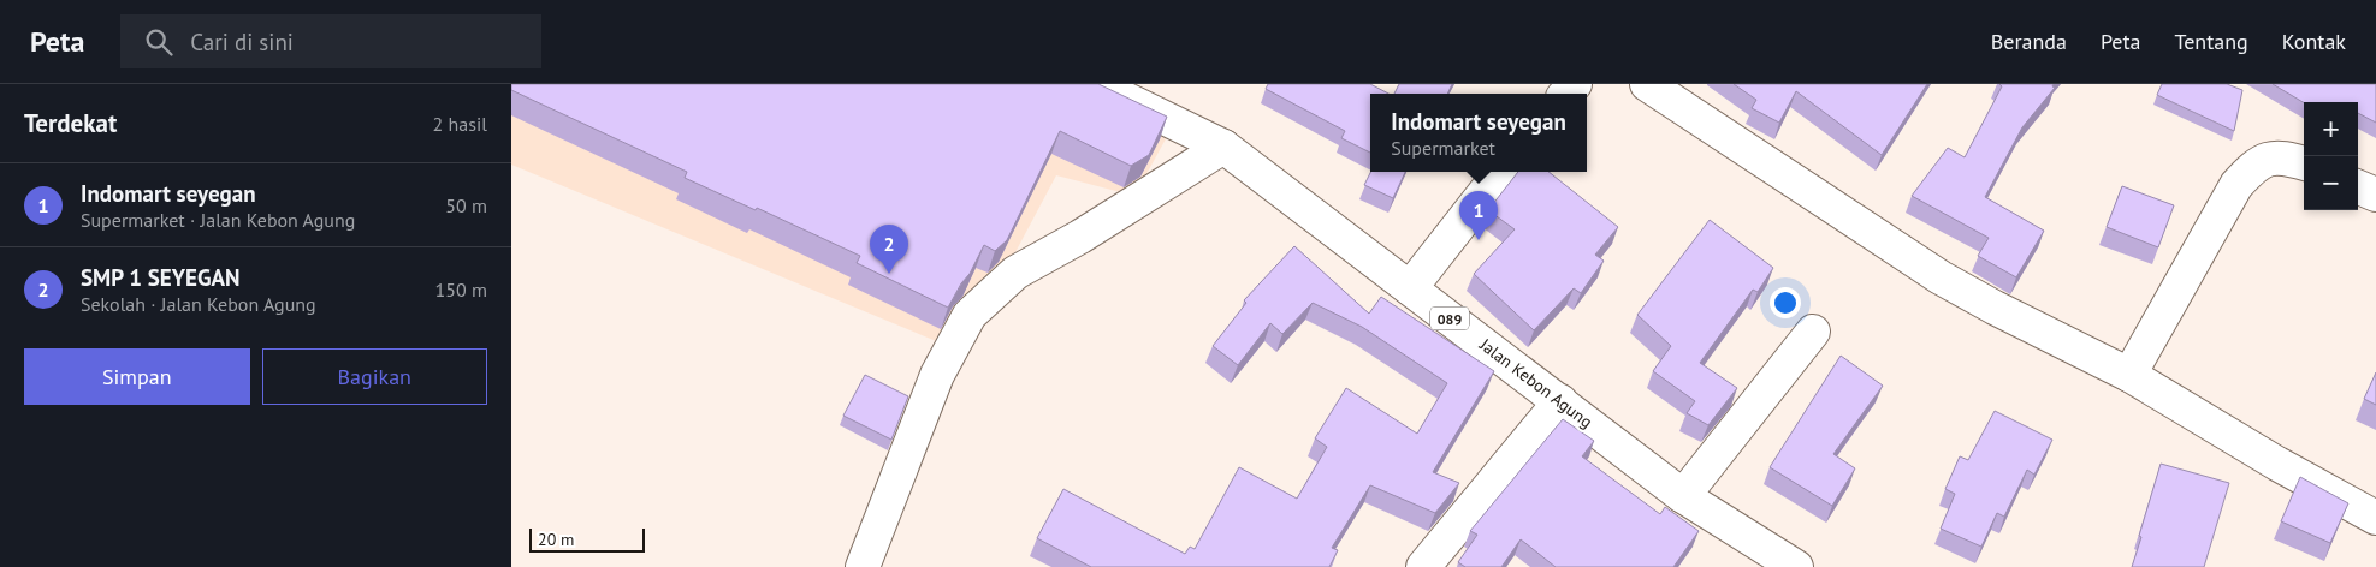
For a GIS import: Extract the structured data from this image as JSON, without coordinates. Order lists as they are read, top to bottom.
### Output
{
  "streets": {
    "street": ["089", "Jalan Kebon Agung"]
  },
  "scale_bar": "20 m",
  "page": {
    "header": "Peta",
    "search": "Cari di sini",
    "nav": [
      "Beranda",
      "Peta",
      "Tentang",
      "Kontak"
    ],
    "heading": ["Terdekat", "2 hasil"],
    "popup": ["Indomart seyegan", "Supermarket"],
    "map_buttons": ["+", "−"],
    "list": [
      {
        "mark": "1",
        "name": "Indomart seyegan",
        "note": "Supermarket · Jalan Kebon Agung",
        "value": "50 m"
      },
      {
        "mark": "2",
        "name": "SMP 1 SEYEGAN",
        "note": "Sekolah · Jalan Kebon Agung",
        "value": "150 m"
      }
    ],
    "pins": ["1", "2"],
    "buttons": ["Simpan", "Bagikan"],
    "scale": "20 m"
  }
}
